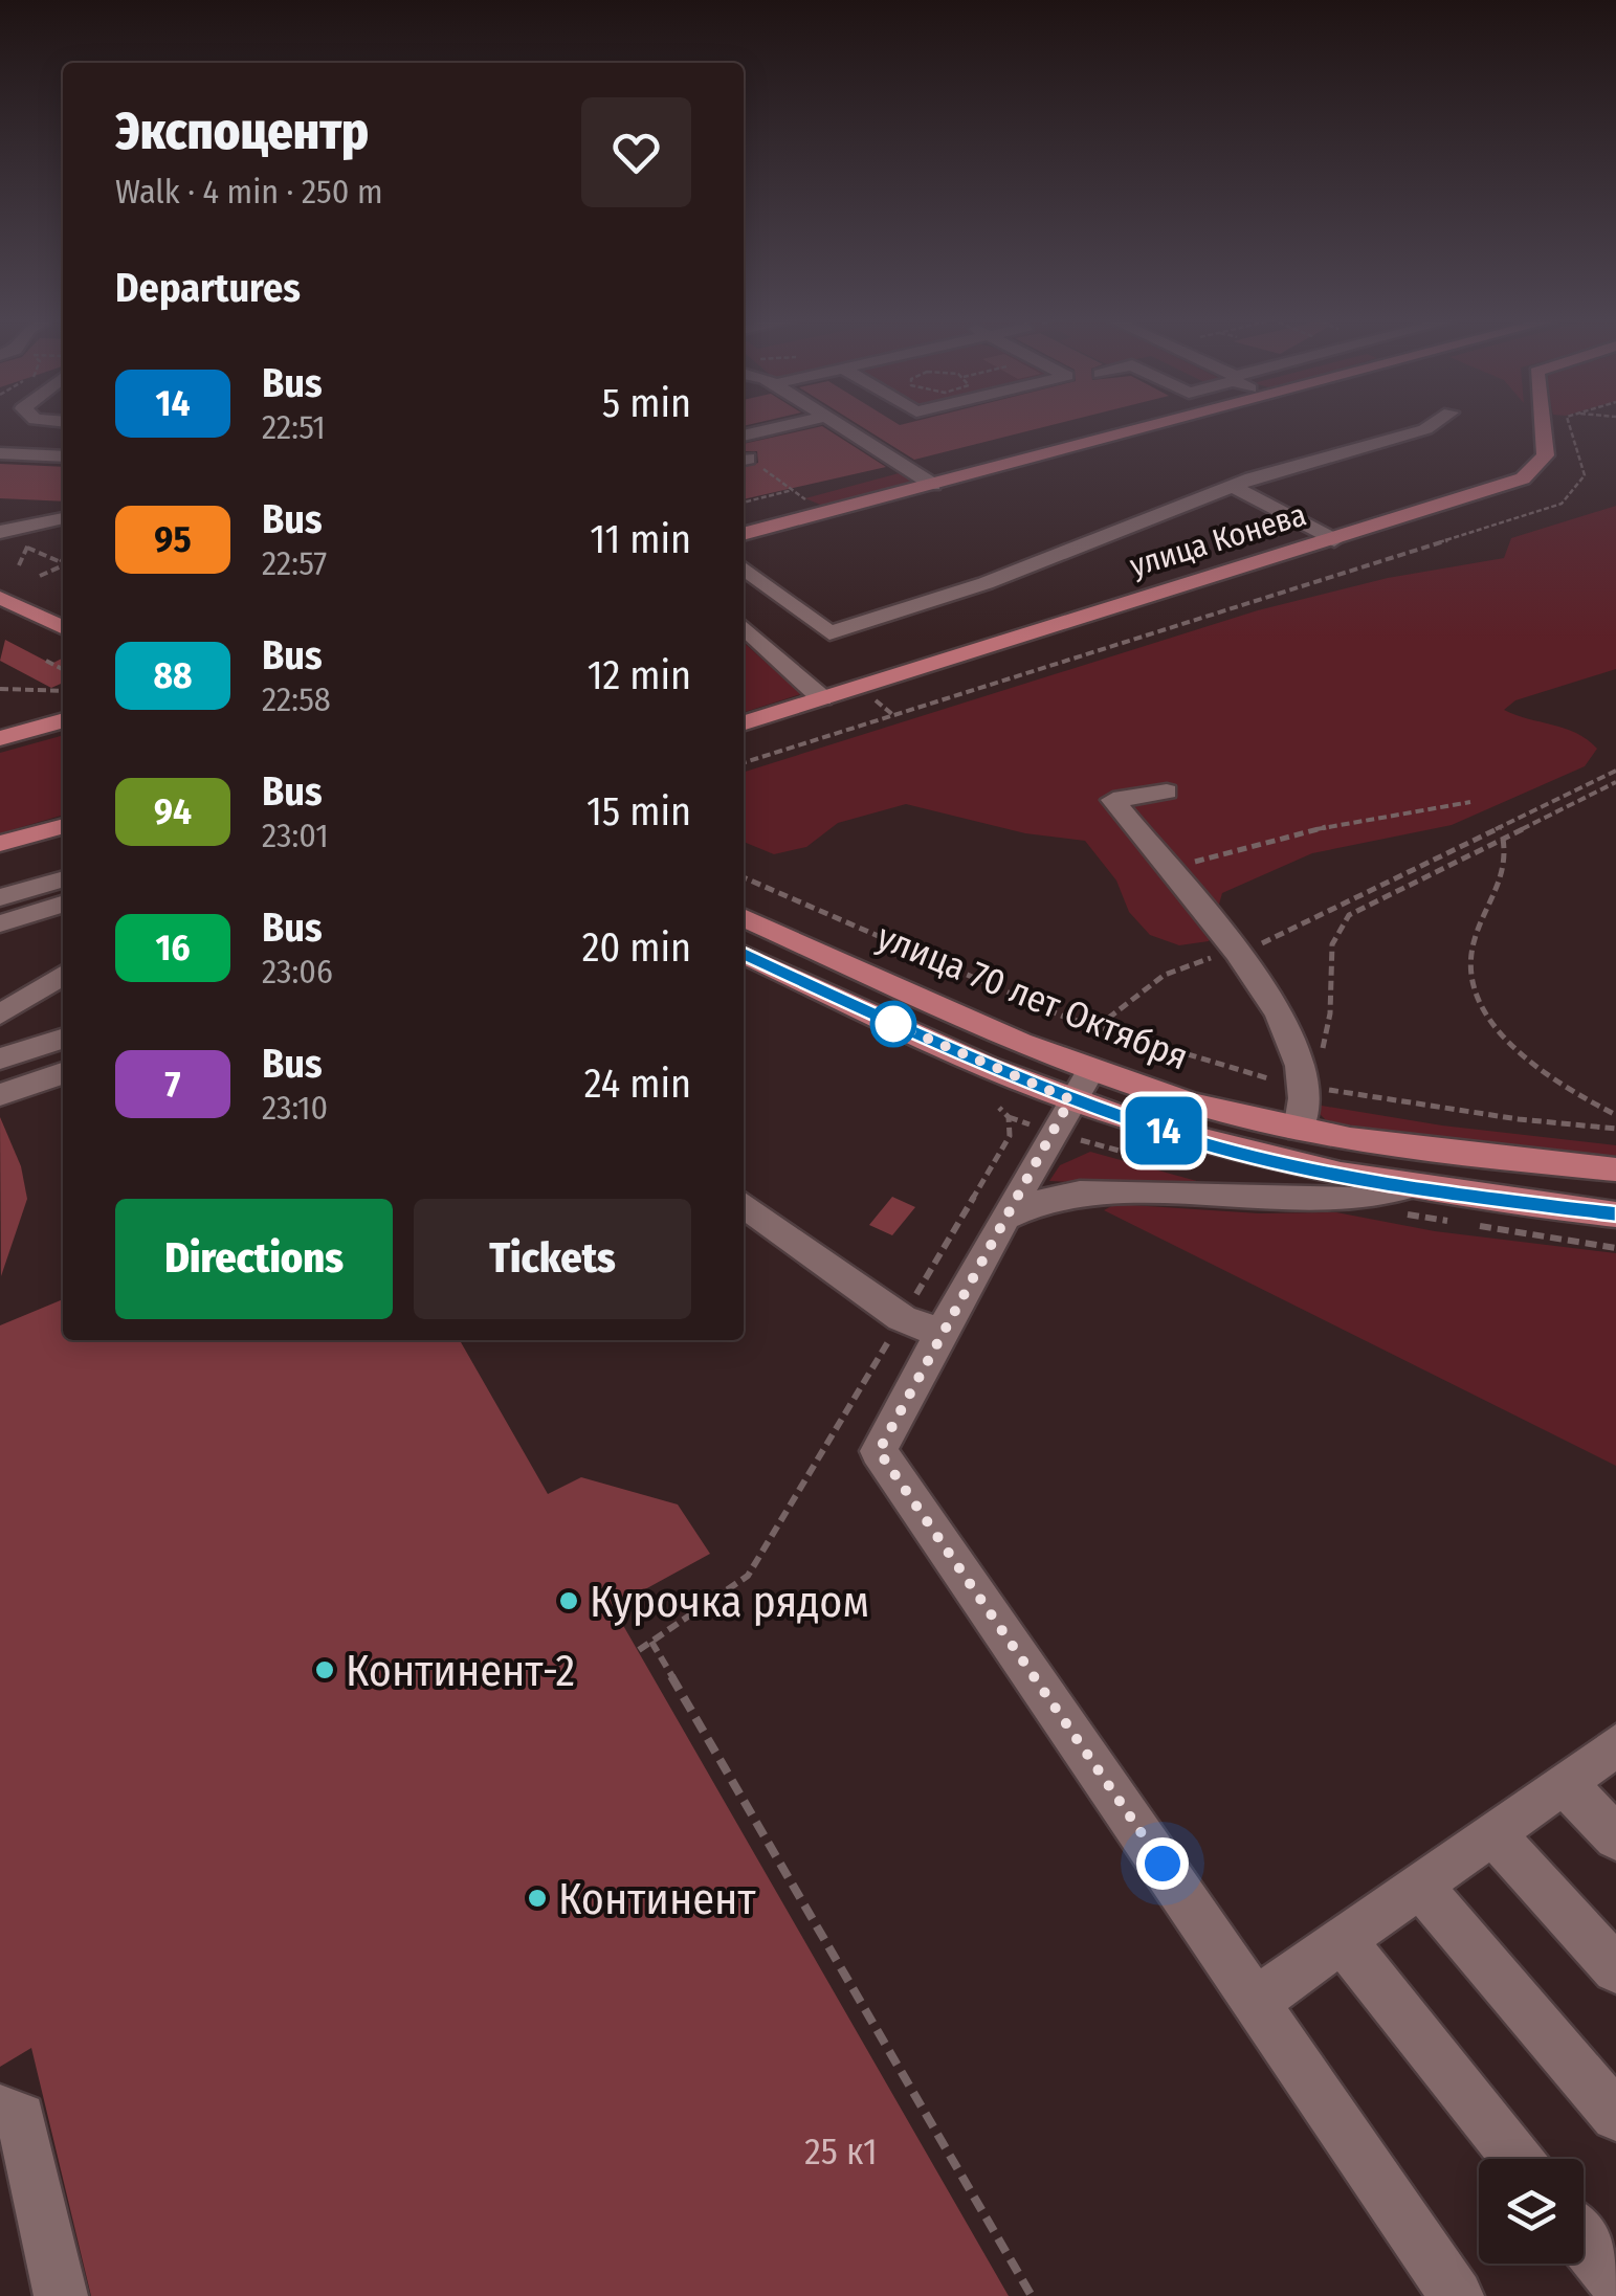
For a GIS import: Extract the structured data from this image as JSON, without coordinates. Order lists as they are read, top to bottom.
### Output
{
  "streets": {
    "main road": ["улица Конева", "улица 70 лет Октября"]
  },
  "places": ["Курочка рядом", "Континент-2", "Континент"],
  "lines": ["bus line 14"],
  "house_numbers": ["25 к1"],
  "page": {
    "on_map": "14",
    "heading": [
      ["Экспоцентр", "Walk · 4 min · 250 m"],
      "Departures"
    ],
    "list": [
      {
        "mark": "14",
        "name": "Bus",
        "note": "22:51",
        "value": "5 min"
      },
      {
        "mark": "95",
        "name": "Bus",
        "note": "22:57",
        "value": "11 min"
      },
      {
        "mark": "88",
        "name": "Bus",
        "note": "22:58",
        "value": "12 min"
      },
      {
        "mark": "94",
        "name": "Bus",
        "note": "23:01",
        "value": "15 min"
      },
      {
        "mark": "16",
        "name": "Bus",
        "note": "23:06",
        "value": "20 min"
      },
      {
        "mark": "7",
        "name": "Bus",
        "note": "23:10",
        "value": "24 min"
      }
    ],
    "buttons": ["Directions", "Tickets"]
  }
}
